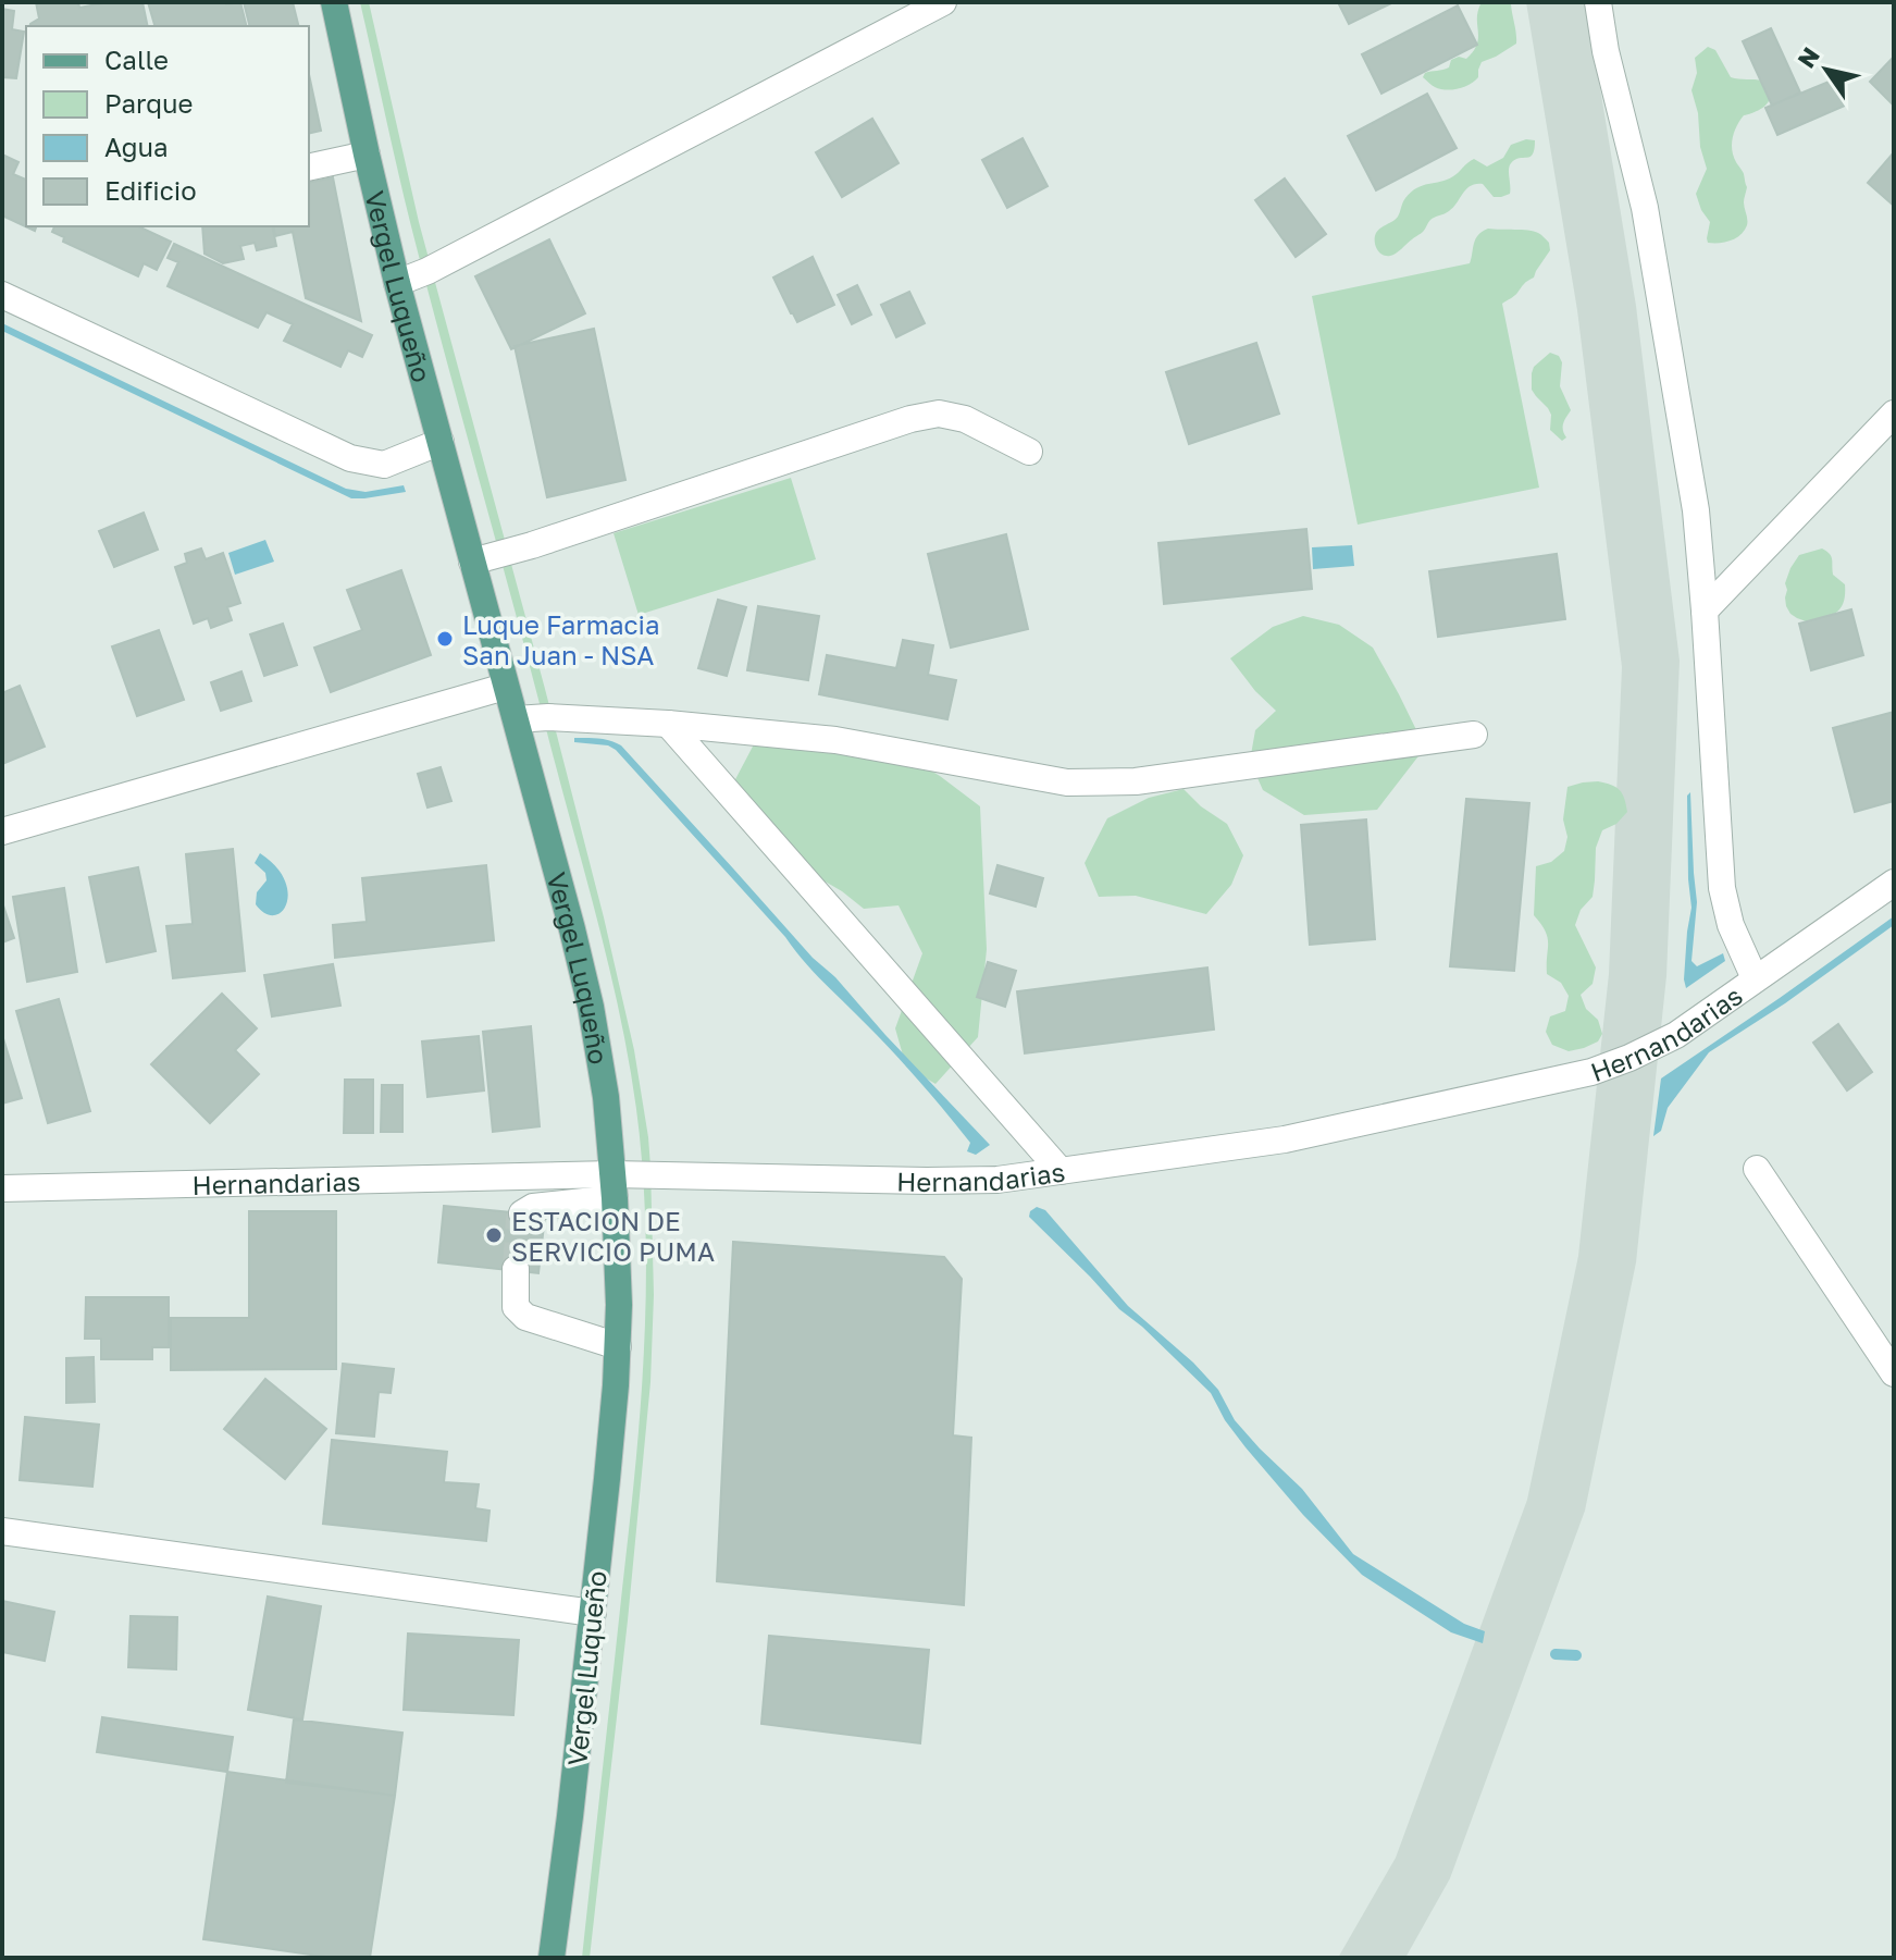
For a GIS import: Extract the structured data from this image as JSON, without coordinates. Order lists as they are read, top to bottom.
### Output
{
  "streets": {
    "main road": ["Vergel Luqueño"],
    "street": ["Hernandarias"]
  },
  "crossings": [
    ["Vergel Luqueño", "Hernandarias"]
  ],
  "places": ["Luque Farmacia San Juan - NSA", "ESTACION DE SERVICIO PUMA"],
  "legend": [
    "Calle",
    "Parque",
    "Agua",
    "Edificio"
  ],
  "north": "top left"
}
